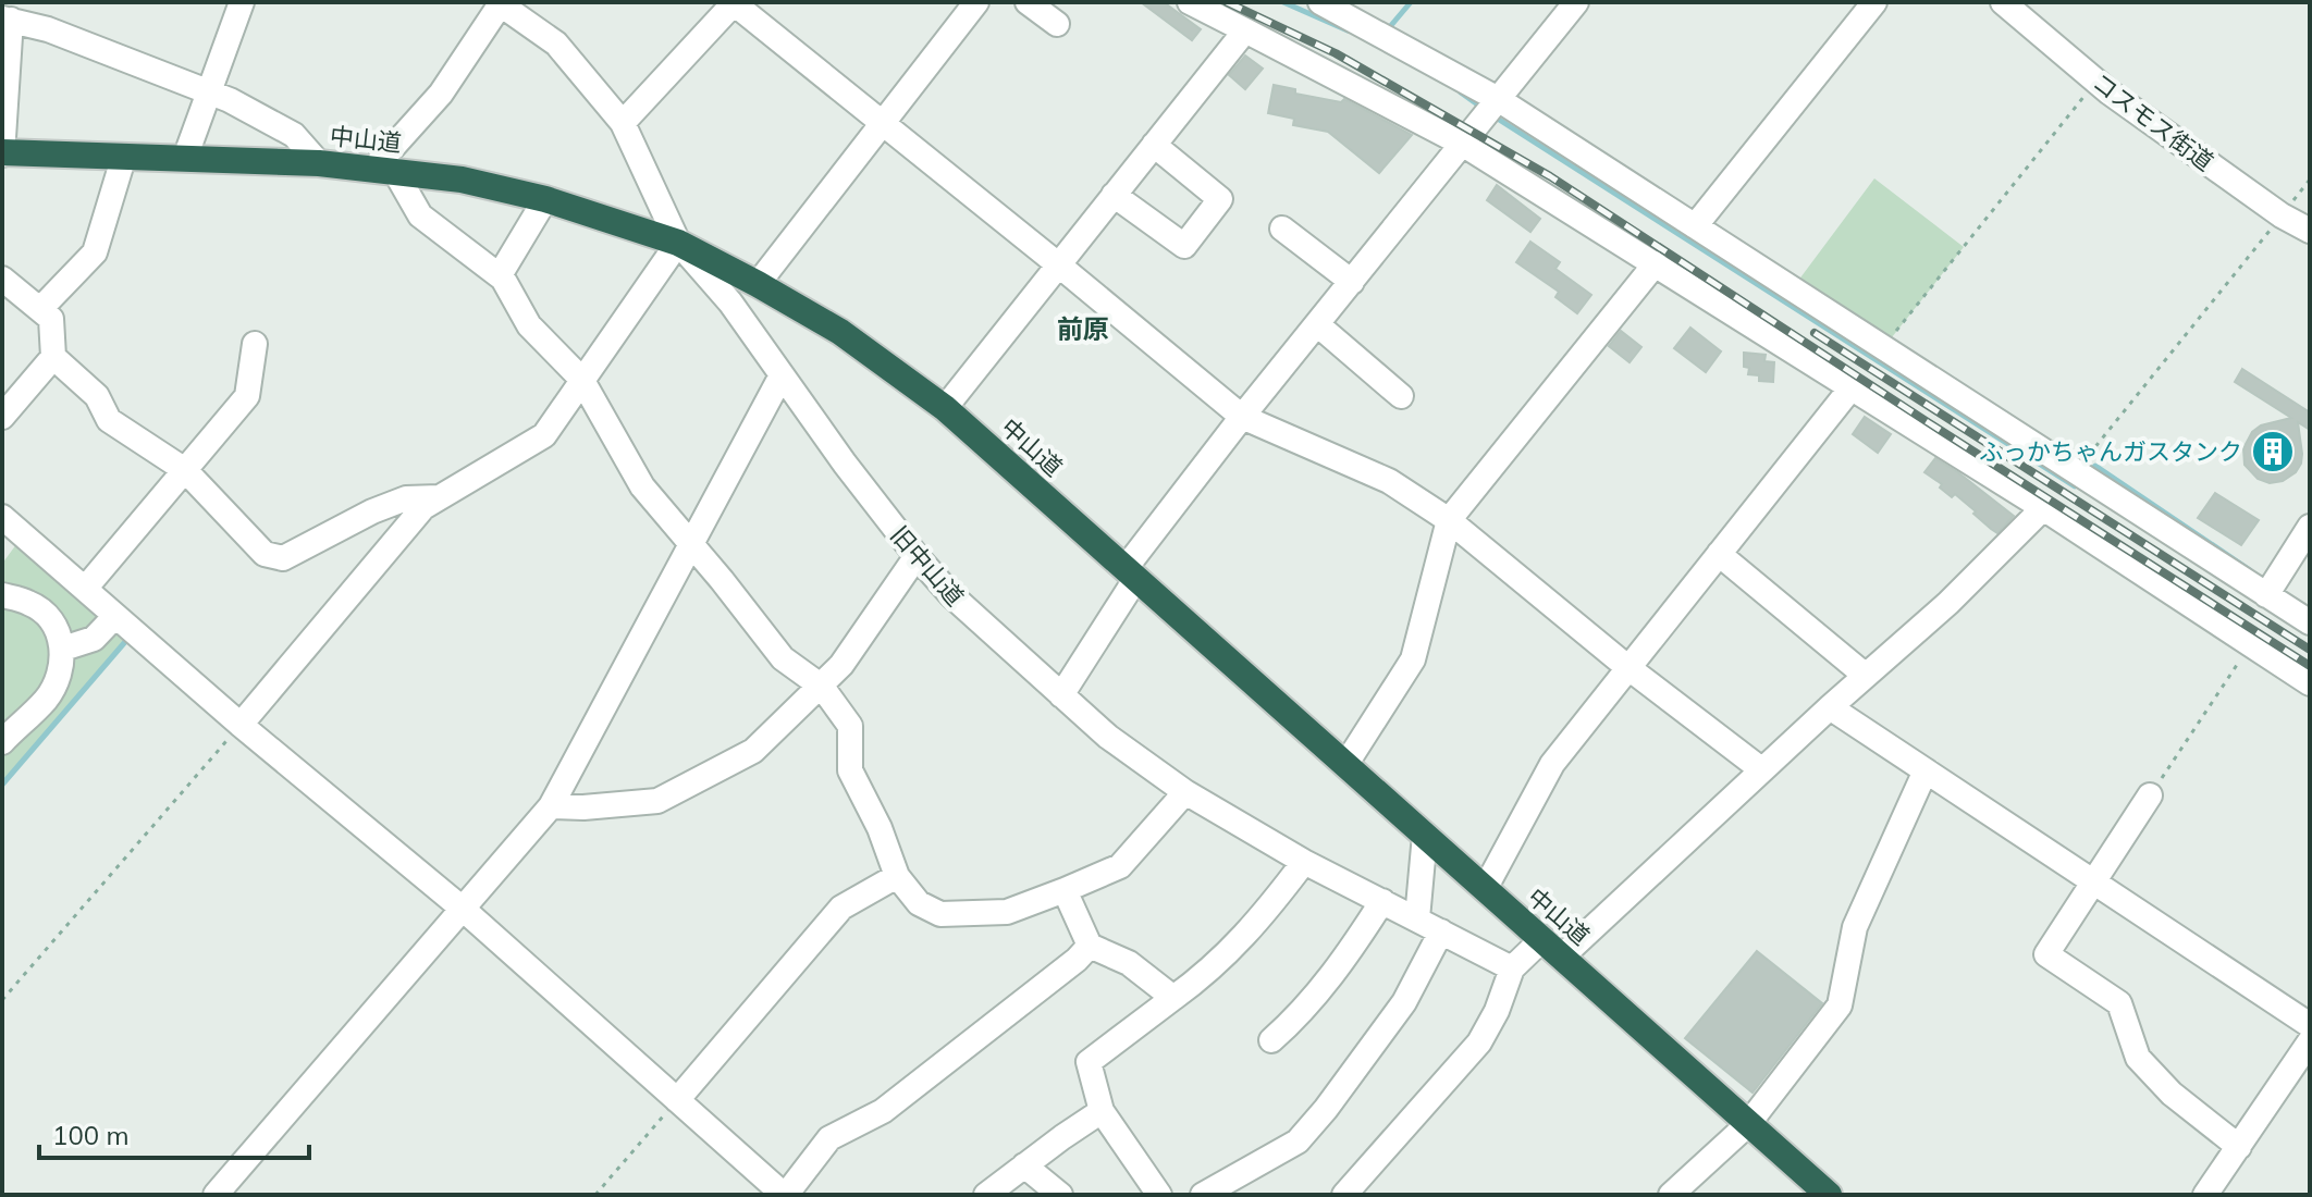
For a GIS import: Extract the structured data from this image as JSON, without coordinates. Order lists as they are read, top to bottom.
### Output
{
  "streets": {
    "highway": ["中山道"],
    "street": ["コスモス街道", "旧中山道"]
  },
  "crossings": [
    ["中山道", "旧中山道"]
  ],
  "districts": ["前原"],
  "places": {
    "building": ["ふっかちゃんガスタンク"]
  },
  "scale_bar": "100 m"
}
